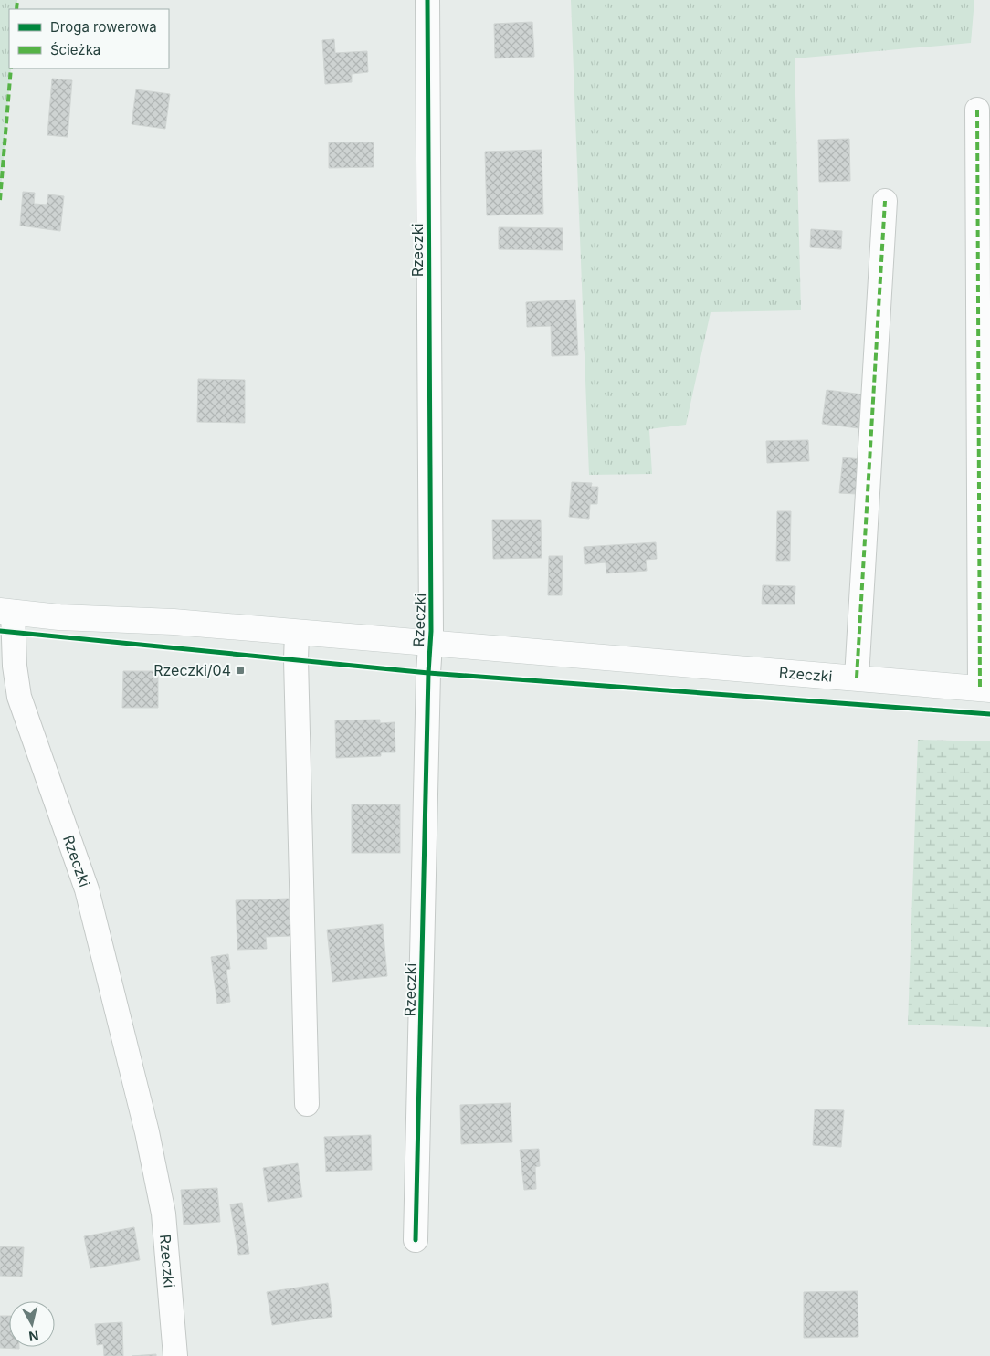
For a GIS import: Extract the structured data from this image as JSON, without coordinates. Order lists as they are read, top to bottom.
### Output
{
  "streets": {
    "main road": ["Rzeczki"]
  },
  "places": {
    "transit": ["Rzeczki/04"]
  },
  "legend": ["Droga rowerowa", "Ścieżka"],
  "north": "bottom"
}
